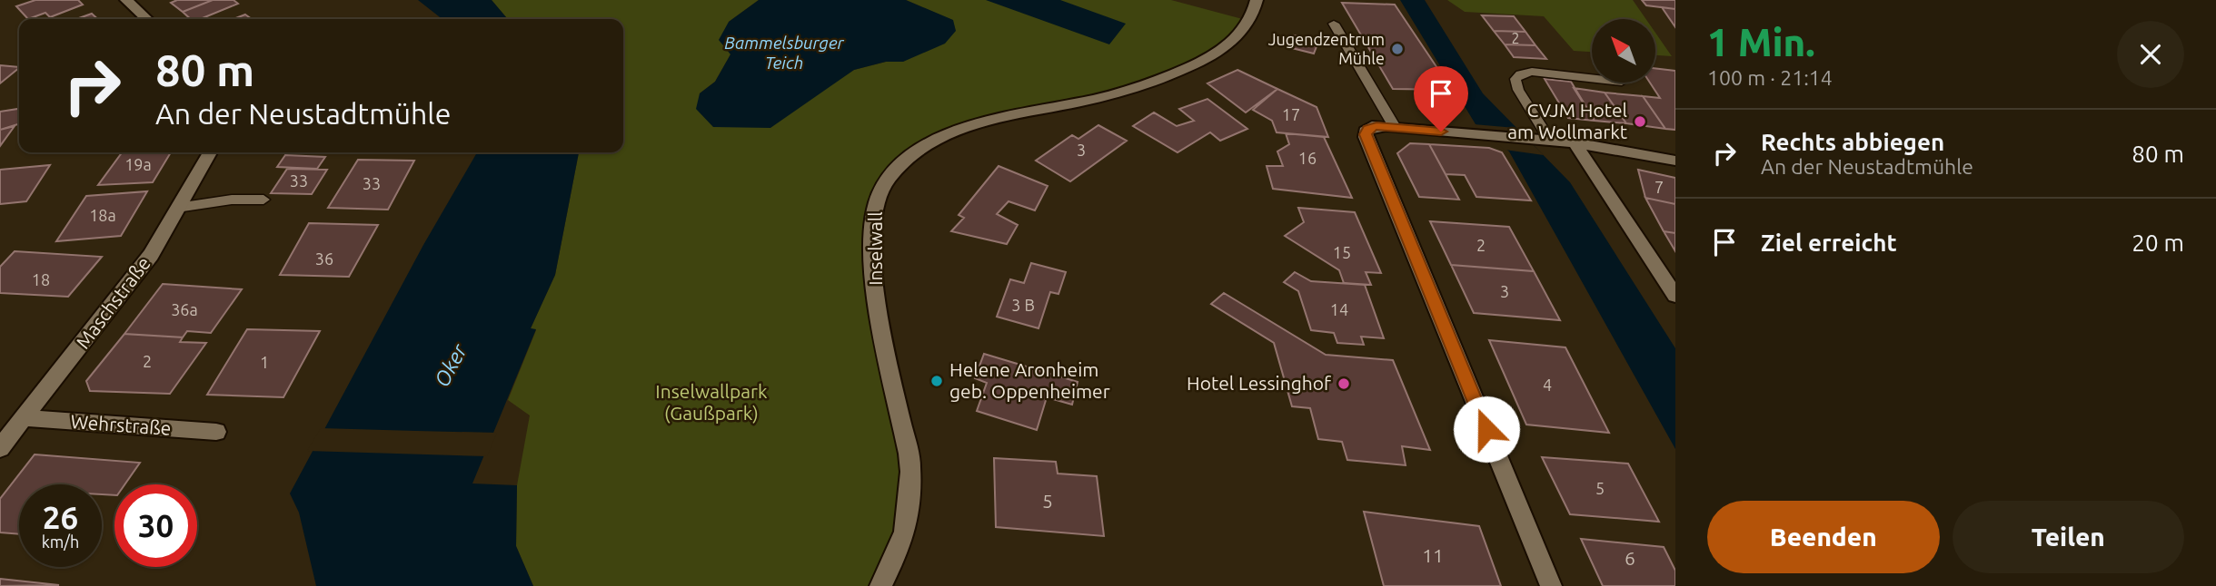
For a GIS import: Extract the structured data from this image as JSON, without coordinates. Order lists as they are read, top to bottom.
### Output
{
  "streets": {
    "street": ["Inselwall", "Maschstraße", "Wehrstraße"]
  },
  "crossings": [
    ["Maschstraße", "Wehrstraße"]
  ],
  "water": ["Bammelsburger Teich", "Oker"],
  "parks": ["Inselwallpark (Gaußpark)"],
  "places": [
    "Jugendzentrum Mühle",
    "CVJM Hotel am Wollmarkt",
    "Helene Aronheim geb. Oppenheimer",
    "Hotel Lessinghof"
  ],
  "house_numbers": [
    "2",
    "17",
    "3",
    "16",
    "19a",
    "33",
    "33",
    "7",
    "18a",
    "2",
    "15",
    "36",
    "18",
    "3",
    "3 B",
    "36a",
    "14",
    "2",
    "1",
    "4",
    "5",
    "5",
    "11",
    "6"
  ],
  "north": "top left",
  "page": {
    "heading": ["1 Min.", "100 m · 21:14"],
    "turn": ["80 m", "An der Neustadtmühle"],
    "list": [
      {
        "name": "Rechts abbiegen",
        "note": "An der Neustadtmühle",
        "value": "80 m"
      },
      {
        "name": "Ziel erreicht",
        "value": "20 m"
      }
    ],
    "speed": "26 km/h",
    "limit": "30",
    "buttons": ["Beenden", "Teilen"]
  }
}
